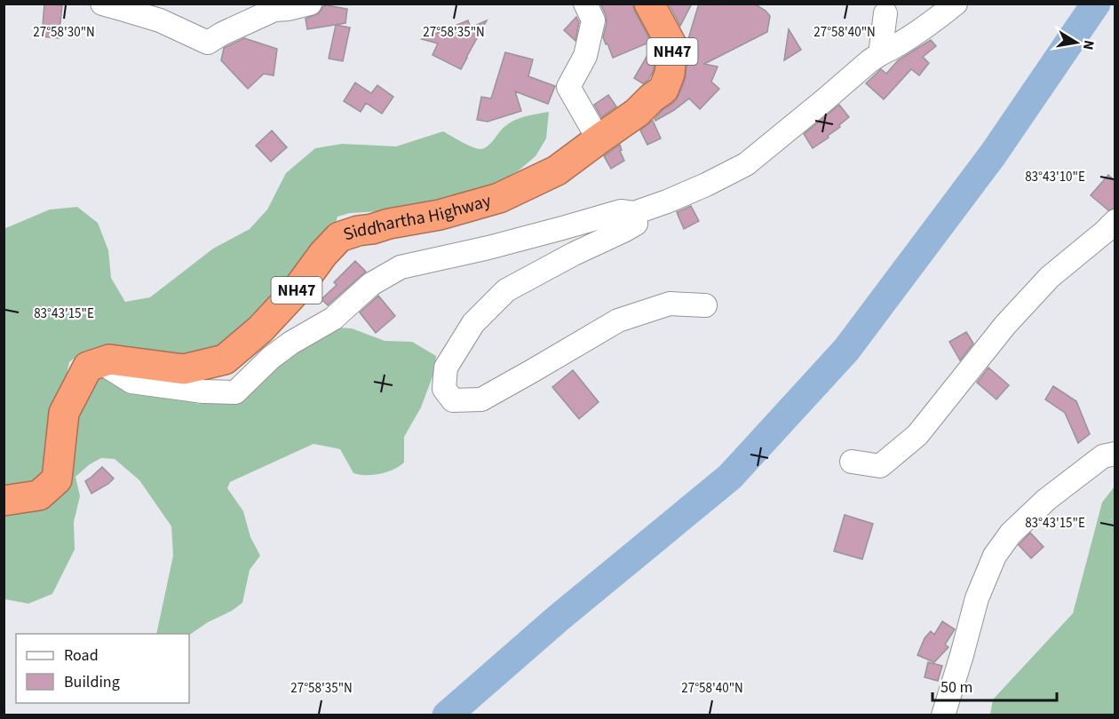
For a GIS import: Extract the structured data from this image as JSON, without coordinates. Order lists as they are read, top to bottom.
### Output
{
  "streets": {
    "highway": ["NH47", "Siddhartha Highway"]
  },
  "legend": ["Road", "Building"],
  "scale_bar": "50 m",
  "north": "right",
  "coordinates": [
    "27°58'30\"N",
    "27°58'35\"N",
    "27°58'40\"N",
    "83°43'10\"E",
    "83°43'15\"E"
  ]
}
